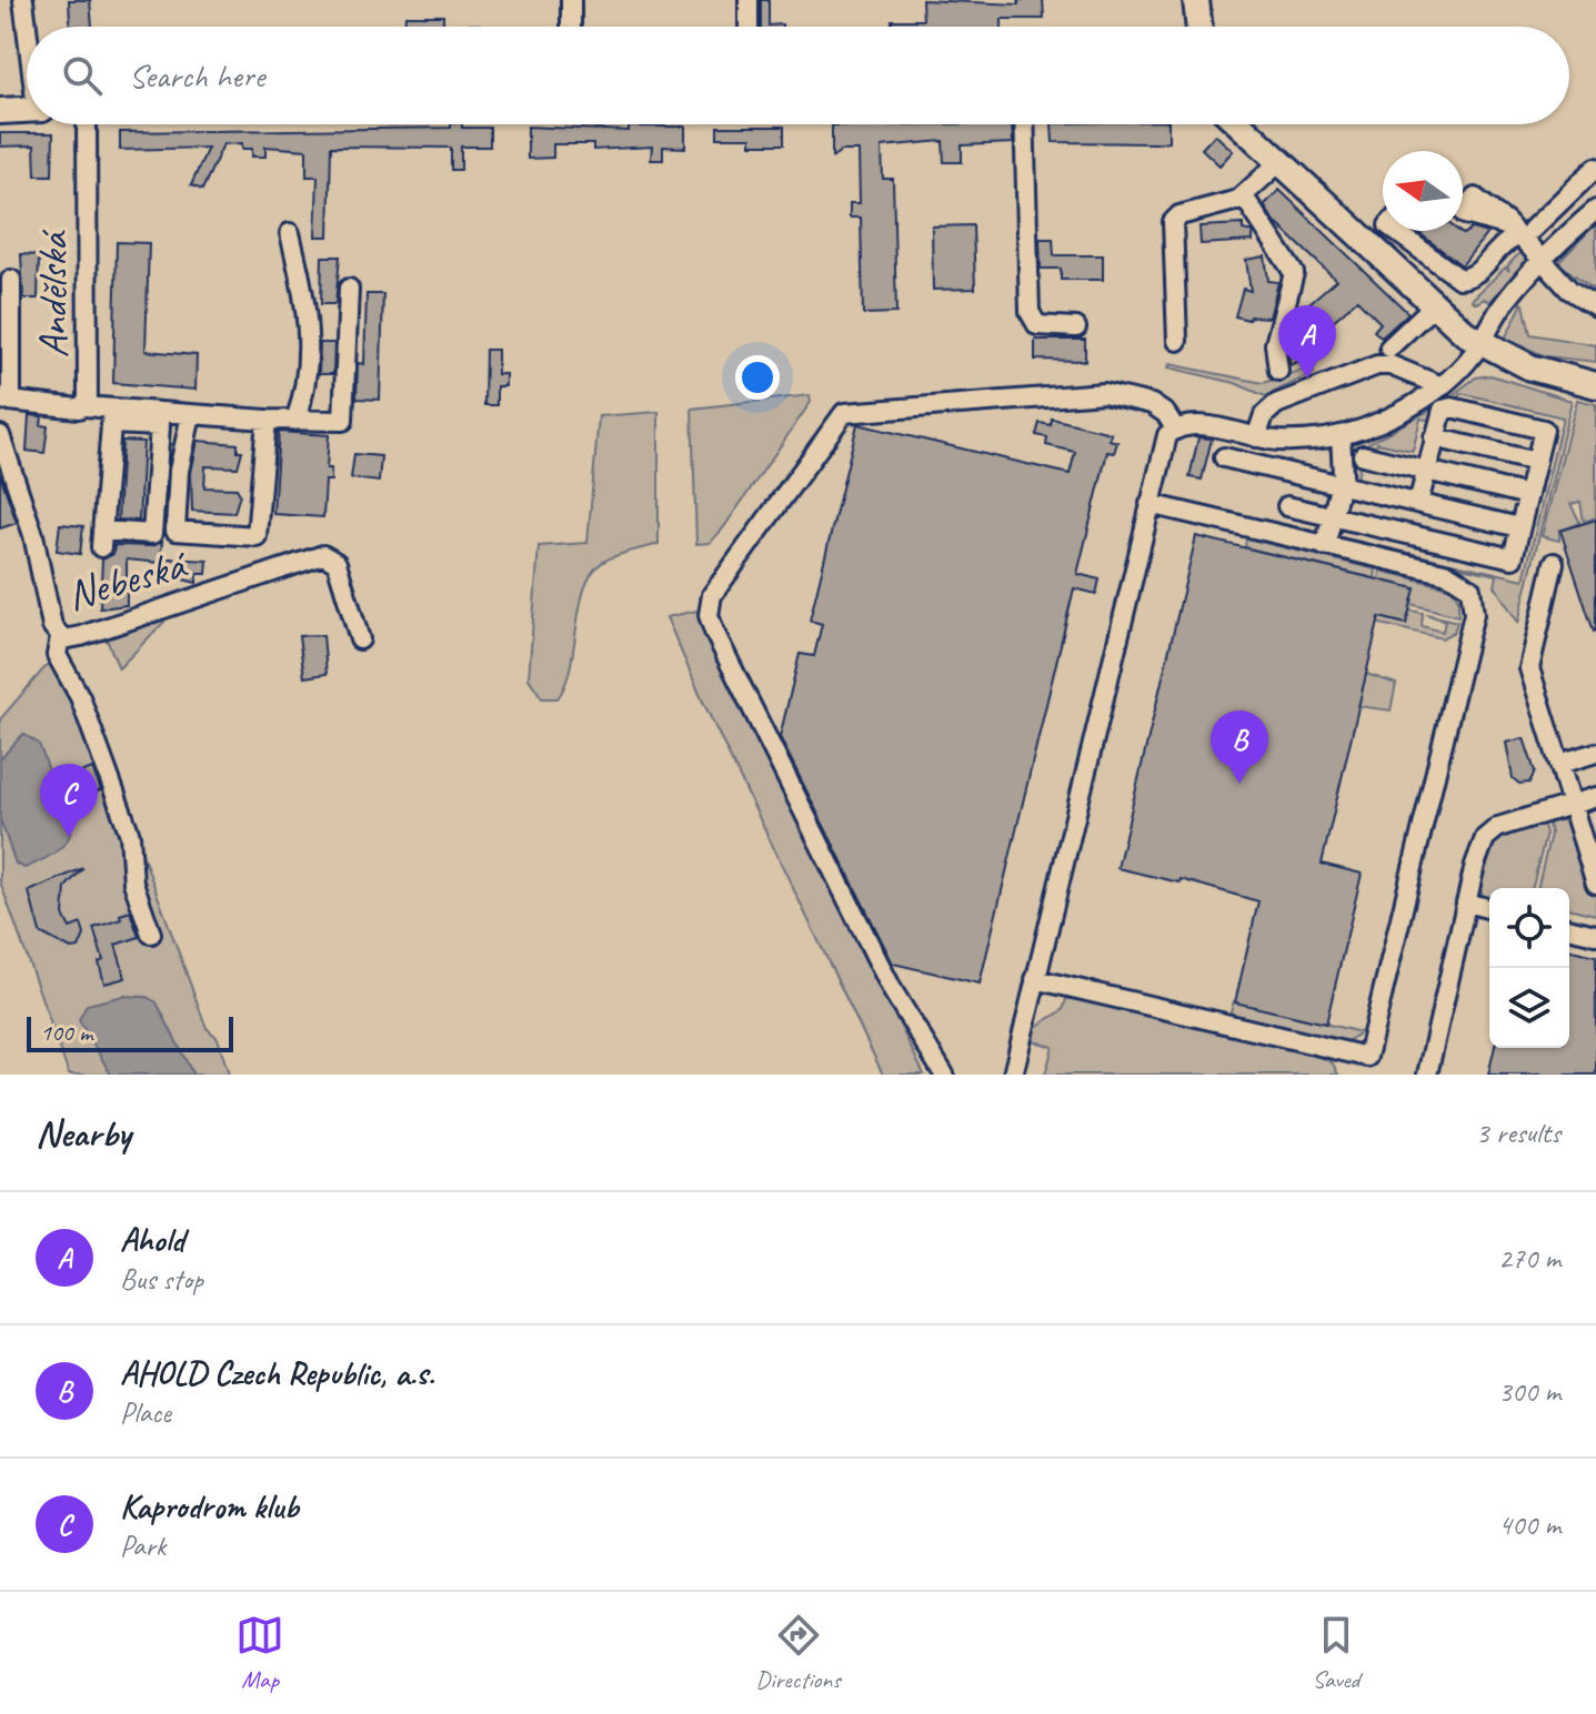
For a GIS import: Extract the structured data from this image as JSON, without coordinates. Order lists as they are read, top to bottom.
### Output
{
  "streets": {
    "street": ["Andělská", "Nebeská"]
  },
  "scale_bar": "100 m",
  "north": "left",
  "page": {
    "search": "Search here",
    "pins": ["A", "B", "C"],
    "scale": "100 m",
    "heading": ["Nearby", "3 results"],
    "list": [
      {
        "mark": "A",
        "name": "Ahold",
        "note": "Bus stop",
        "value": "270 m"
      },
      {
        "mark": "B",
        "name": "AHOLD Czech Republic, a.s.",
        "note": "Place",
        "value": "300 m"
      },
      {
        "mark": "C",
        "name": "Kaprodrom klub",
        "note": "Park",
        "value": "400 m"
      }
    ],
    "nav": ["Map", "Directions", "Saved"]
  }
}
